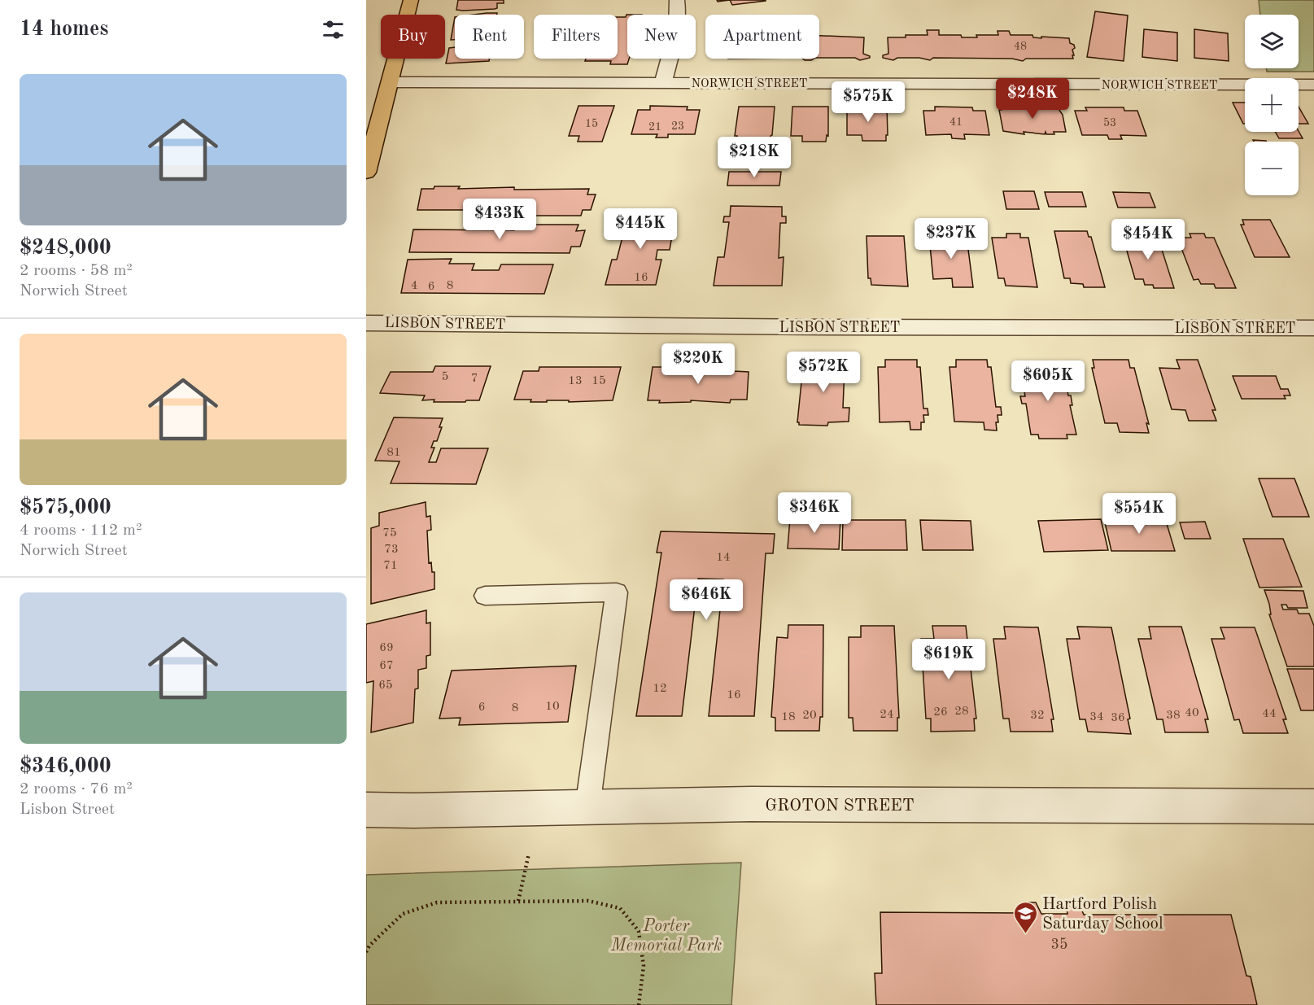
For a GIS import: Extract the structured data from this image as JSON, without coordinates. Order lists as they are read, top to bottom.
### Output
{
  "streets": {
    "street": ["NORWICH STREET", "LISBON STREET", "GROTON STREET"]
  },
  "parks": ["Porter Memorial Park"],
  "places": {
    "school or university": ["Hartford Polish Saturday School"]
  },
  "house_numbers": [
    "48",
    "41",
    "53",
    "15",
    "23",
    "21",
    "16",
    "4",
    "8",
    "6",
    "5",
    "7",
    "13",
    "15",
    "81",
    "75",
    "73",
    "14",
    "71",
    "69",
    "67",
    "65",
    "12",
    "16",
    "10",
    "6",
    "8",
    "28",
    "26",
    "40",
    "44",
    "24",
    "20",
    "32",
    "38",
    "18",
    "34",
    "36",
    "35"
  ],
  "page": {
    "heading": "14 homes",
    "map_buttons": ["+", "−"],
    "chip": [
      "Buy",
      "Rent",
      "Filters",
      "New",
      "Apartment"
    ],
    "list": [
      {
        "name": "$248,000",
        "note": "2 rooms · 58 m² · Norwich Street"
      },
      {
        "name": "$575,000",
        "note": "4 rooms · 112 m² · Norwich Street"
      },
      {
        "name": "$346,000",
        "note": "2 rooms · 76 m² · Lisbon Street"
      }
    ],
    "price": [
      "$248K",
      "$575K",
      "$218K",
      "$433K",
      "$445K",
      "$237K",
      "$454K",
      "$220K",
      "$572K",
      "$605K",
      "$346K",
      "$554K",
      "$646K",
      "$619K"
    ]
  }
}
